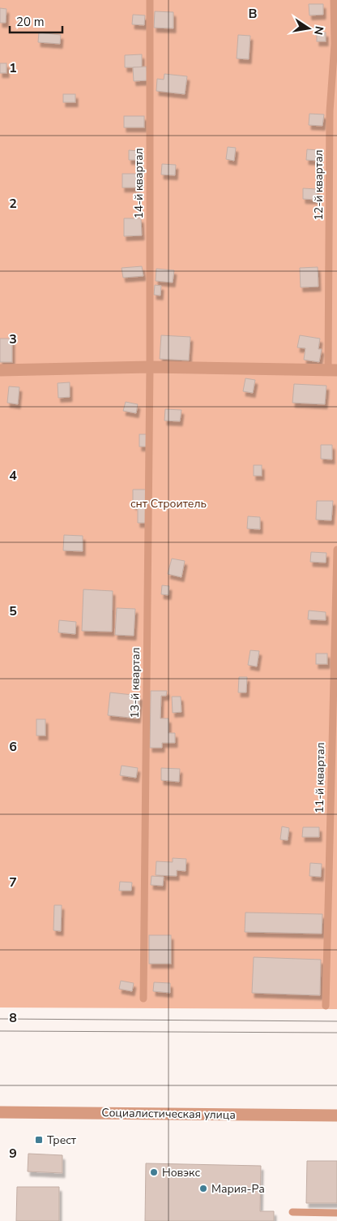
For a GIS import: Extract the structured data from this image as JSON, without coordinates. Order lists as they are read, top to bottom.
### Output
{
  "streets": {
    "street": ["Социалистическая улица"],
    "lane": [
      "14-й квартал",
      "12-й квартал",
      "13-й квартал",
      "11-й квартал"
    ]
  },
  "crossings": [
    ["14-й квартал", "13-й квартал"]
  ],
  "parks": ["снт Строитель"],
  "places": {
    "transit": ["Трест"],
    "other": ["Новэкс", "Мария-Ра"]
  },
  "scale_bar": "20 m",
  "north": "right",
  "grid": {
    "columns": ["B"],
    "rows": [
      "1",
      "2",
      "3",
      "4",
      "5",
      "6",
      "7",
      "8",
      "9"
    ]
  }
}
